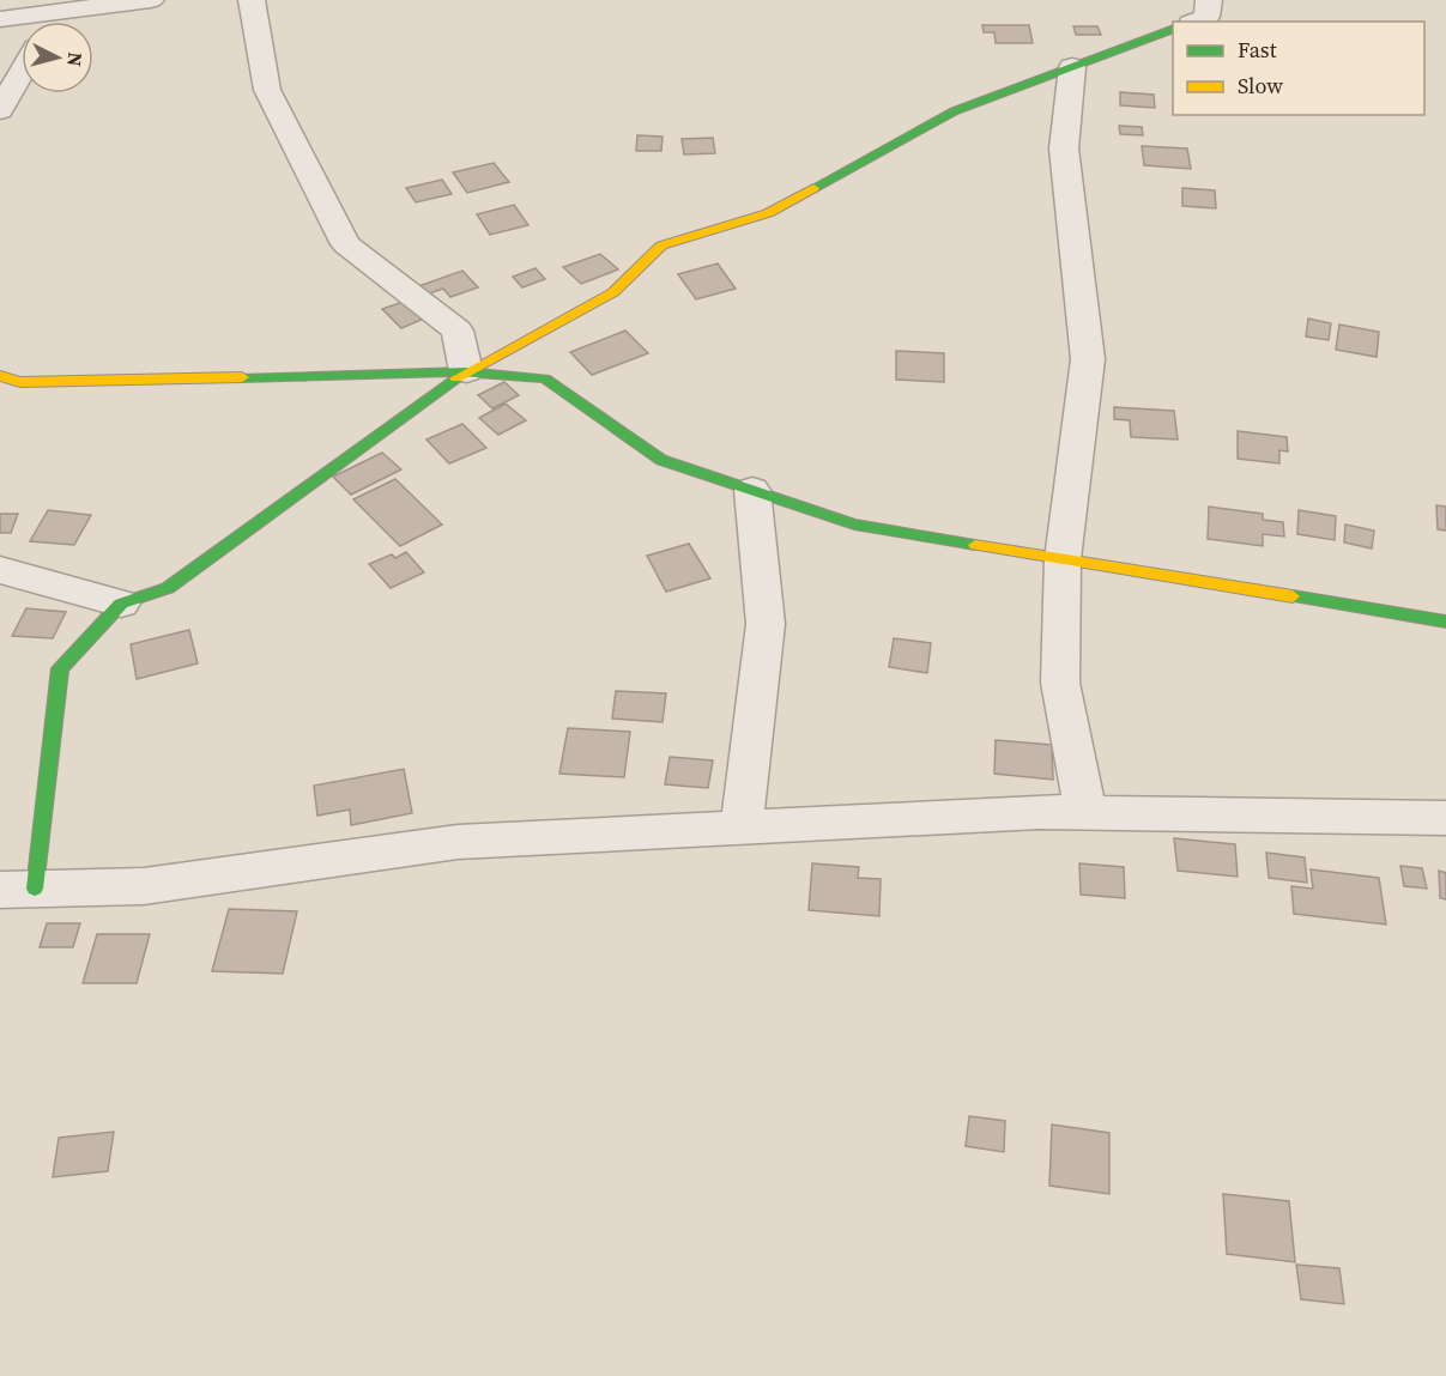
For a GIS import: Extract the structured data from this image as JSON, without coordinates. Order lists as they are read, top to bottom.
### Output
{
  "legend": ["Fast", "Slow"],
  "north": "right"
}
